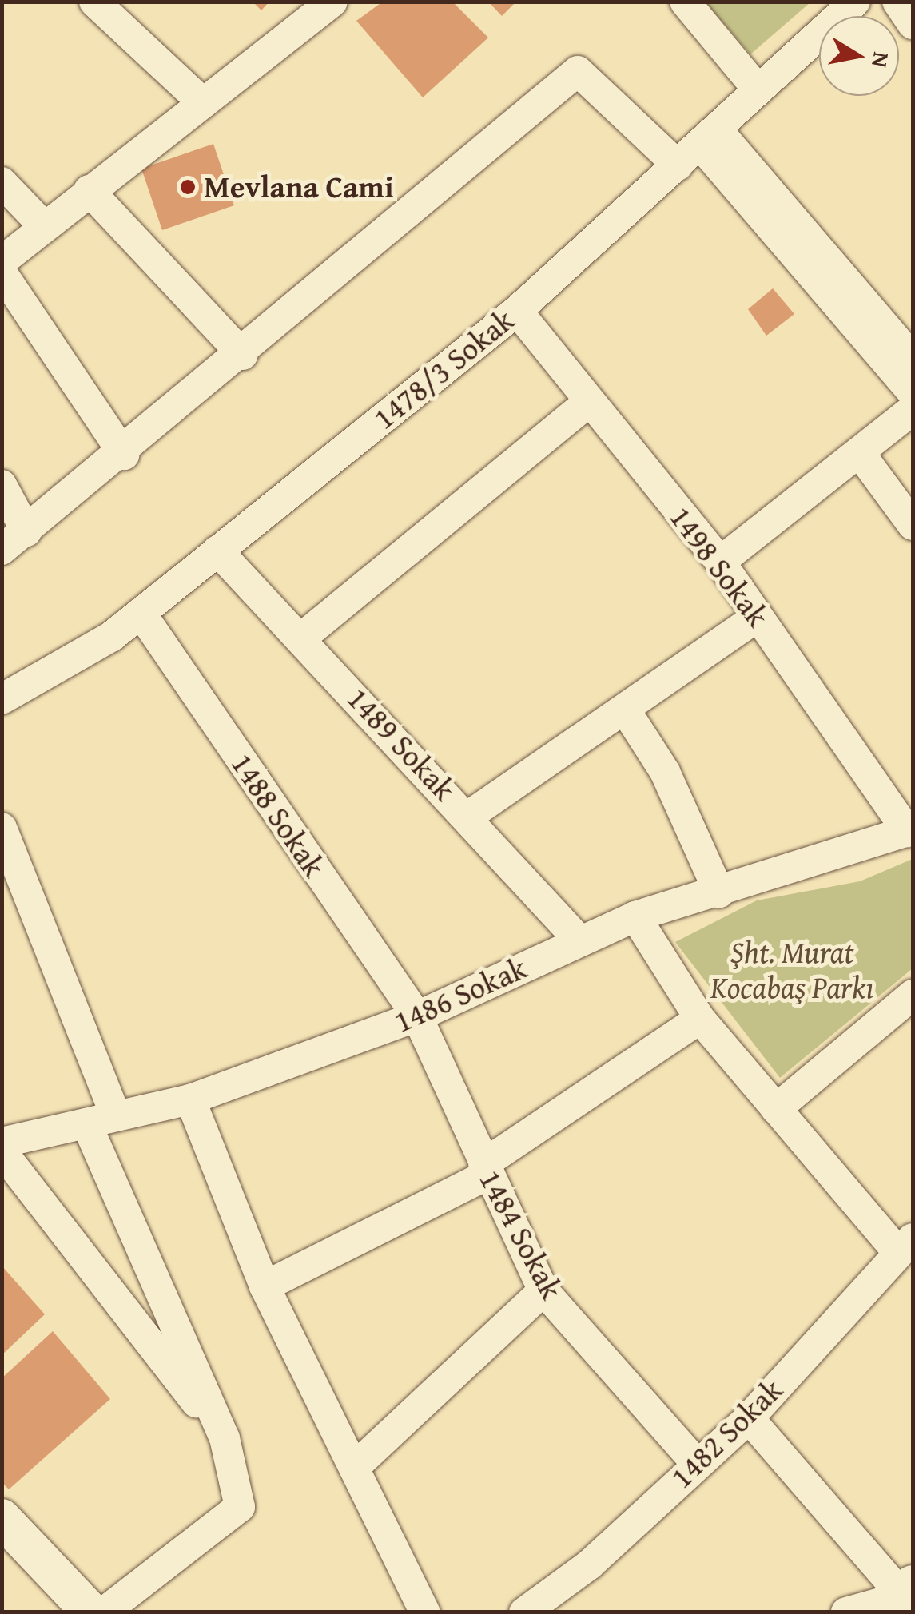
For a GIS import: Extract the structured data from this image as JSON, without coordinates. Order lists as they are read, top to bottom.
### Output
{
  "streets": {
    "street": [
      "1478/3 Sokak",
      "1498 Sokak",
      "1489 Sokak",
      "1488 Sokak",
      "1486 Sokak",
      "1484 Sokak",
      "1482 Sokak"
    ]
  },
  "crossings": [
    ["1478/3 Sokak", "1498 Sokak"],
    ["1478/3 Sokak", "1489 Sokak"],
    ["1478/3 Sokak", "1488 Sokak"],
    ["1498 Sokak", "1486 Sokak"],
    ["1489 Sokak", "1486 Sokak"],
    ["1488 Sokak", "1486 Sokak"],
    ["1488 Sokak", "1484 Sokak"],
    ["1486 Sokak", "1484 Sokak"],
    ["1484 Sokak", "1482 Sokak"]
  ],
  "parks": ["Şht. Murat Kocabaş Parkı"],
  "places": ["Mevlana Cami"],
  "north": "right"
}
